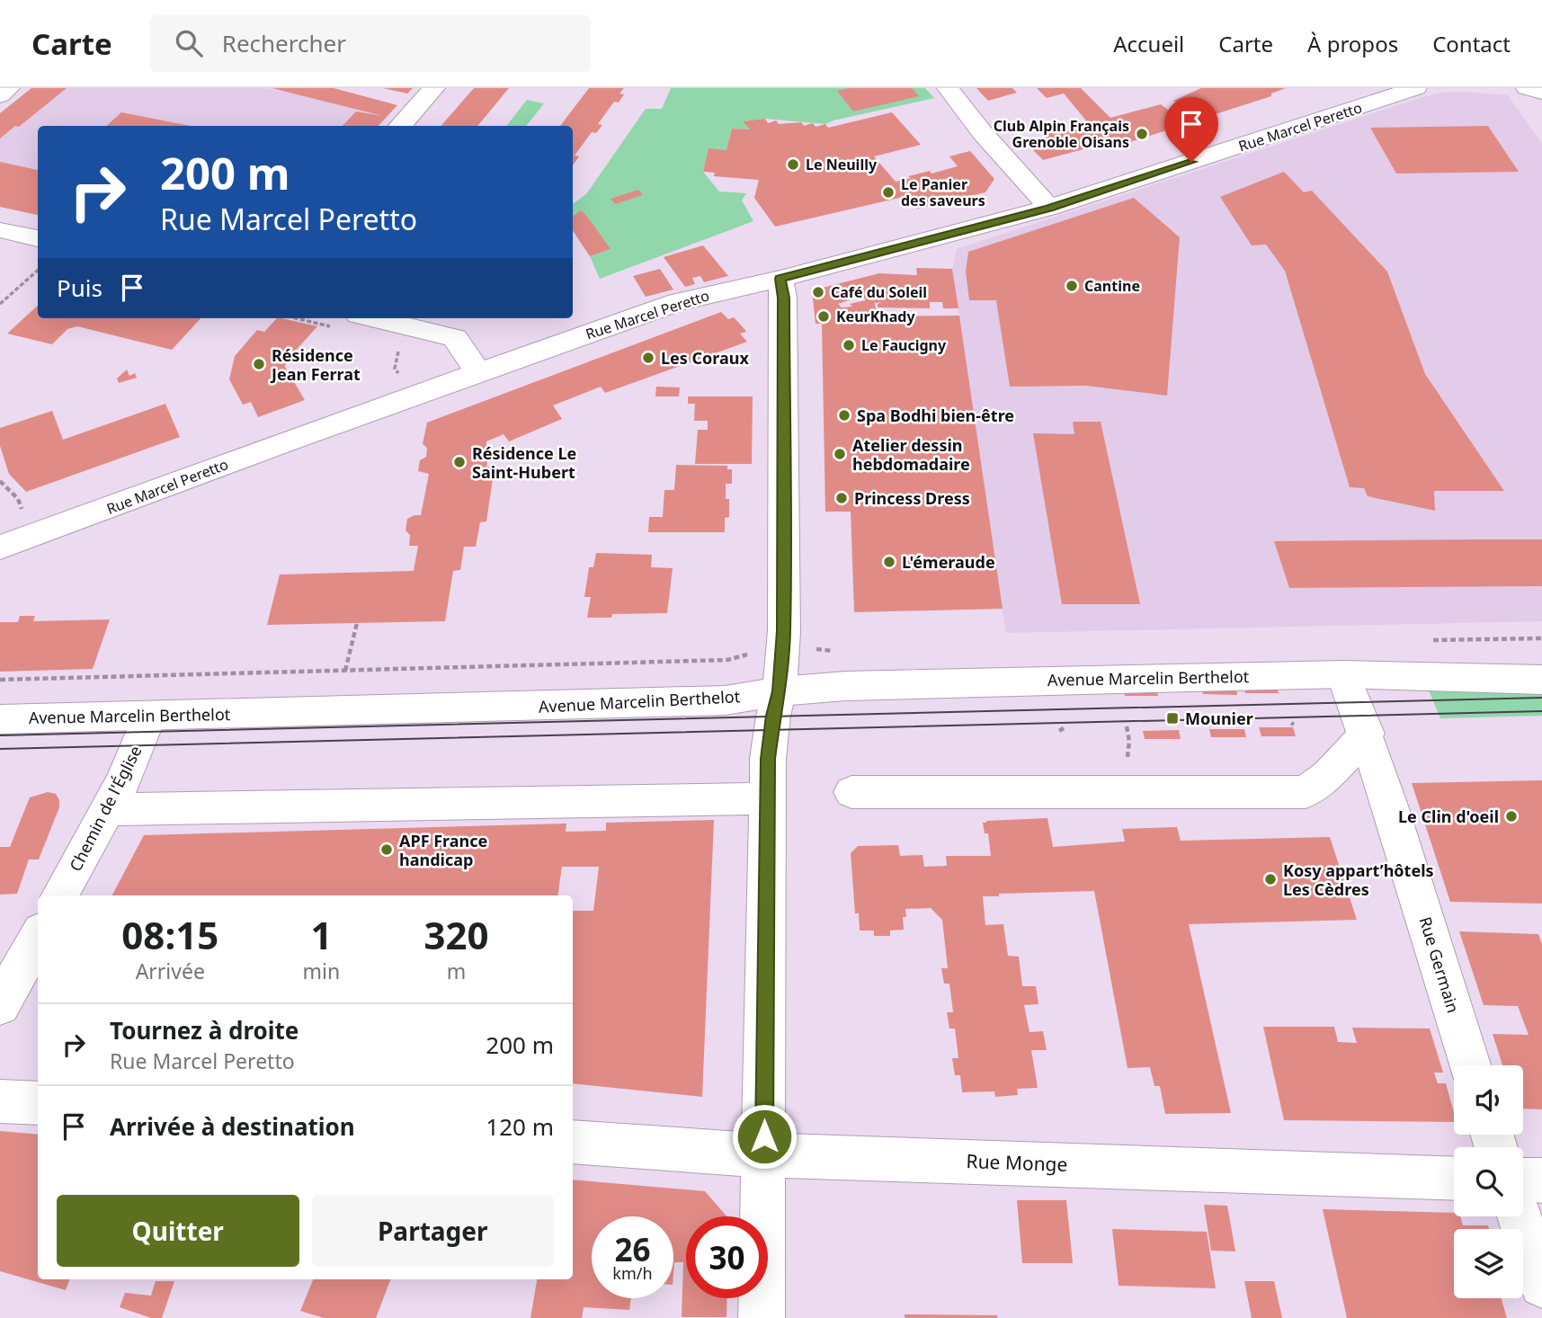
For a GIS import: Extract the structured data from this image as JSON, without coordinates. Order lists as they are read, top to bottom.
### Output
{
  "streets": {
    "street": [
      "Rue Marcel Peretto",
      "Avenue Marcelin Berthelot",
      "Chemin de l'Église",
      "Rue Germain",
      "Rue Monge"
    ]
  },
  "crossings": [
    ["Avenue Marcelin Berthelot", "Chemin de l'Église"],
    ["Avenue Marcelin Berthelot", "Rue Germain"]
  ],
  "places": {
    "other": [
      "Club Alpin Français Grenoble Oisans",
      "Le Neuilly",
      "Le Panier des saveurs",
      "Cantine",
      "Café du Soleil",
      "KeurKhady",
      "Le Faucigny",
      "Les Coraux",
      "Résidence Jean Ferrat",
      "Spa Bodhi bien-être",
      "Atelier dessin hebdomadaire",
      "Résidence Le Saint-Hubert",
      "Princess Dress",
      "L'émeraude",
      "Le Clin d'oeil",
      "APF France handicap",
      "Kosy appart’hôtels Les Cèdres"
    ],
    "transit": ["Mounier"]
  },
  "page": {
    "header": "Carte",
    "search": "Rechercher",
    "nav": [
      "Accueil",
      "Carte",
      "À propos",
      "Contact"
    ],
    "turn": ["200 m", "Rue Marcel Peretto"],
    "then": "Puis",
    "eta": [
      "08:15",
      "Arrivée",
      "1",
      "min",
      "320",
      "m"
    ],
    "list": [
      {
        "name": "Tournez à droite",
        "note": "Rue Marcel Peretto",
        "value": "200 m"
      },
      {
        "name": "Arrivée à destination",
        "value": "120 m"
      }
    ],
    "buttons": ["Quitter", "Partager"],
    "speed": "26 km/h",
    "limit": "30"
  }
}
